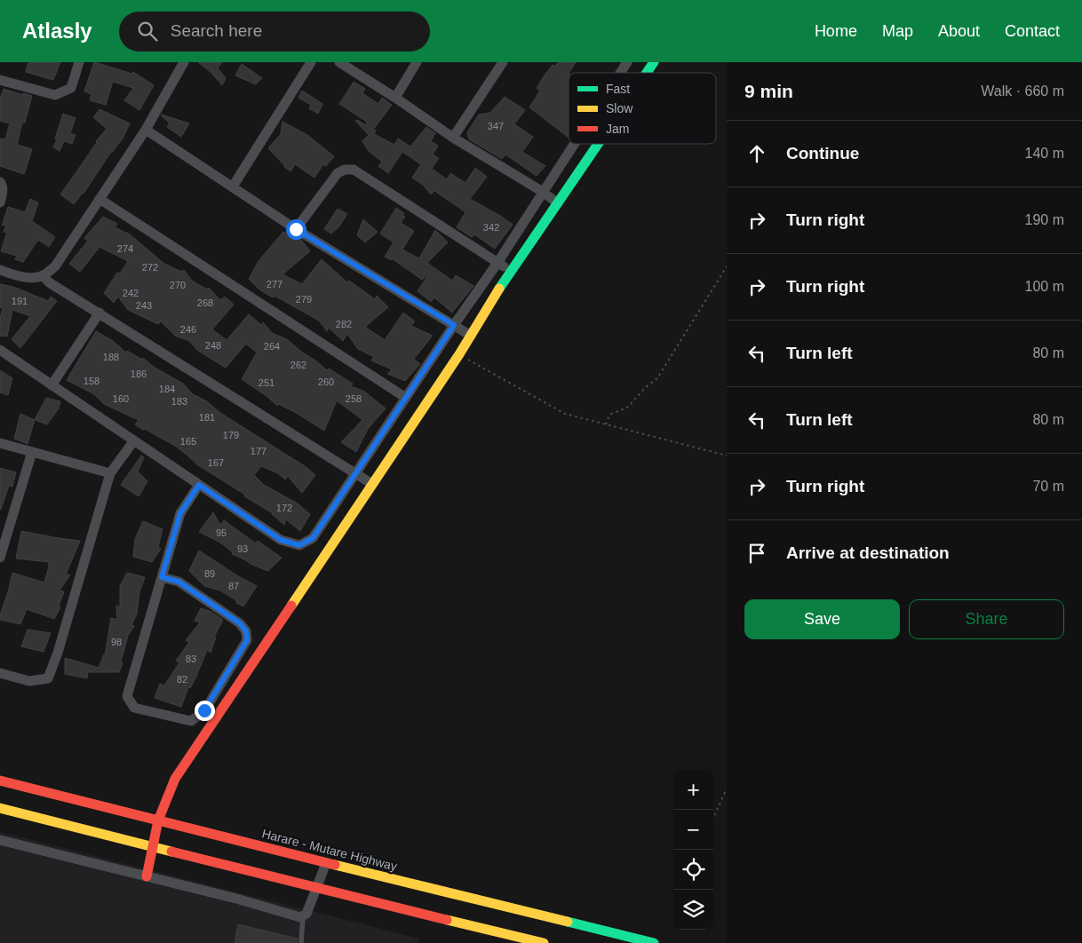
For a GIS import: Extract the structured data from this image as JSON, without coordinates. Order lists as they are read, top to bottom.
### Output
{
  "streets": {
    "main road": ["Harare - Mutare Highway"]
  },
  "house_numbers": [
    "347",
    "342",
    "274",
    "272",
    "277",
    "270",
    "242",
    "279",
    "191",
    "268",
    "243",
    "282",
    "246",
    "248",
    "264",
    "188",
    "262",
    "186",
    "158",
    "260",
    "251",
    "184",
    "160",
    "258",
    "183",
    "181",
    "179",
    "165",
    "177",
    "167",
    "172",
    "95",
    "93",
    "89",
    "87",
    "98",
    "83",
    "82"
  ],
  "legend": ["Fast", "Slow", "Jam"],
  "page": {
    "header": "Atlasly",
    "search": "Search here",
    "nav": [
      "Home",
      "Map",
      "About",
      "Contact"
    ],
    "heading": ["9 min", "Walk · 660 m"],
    "list": [
      ["Continue", "140 m"],
      ["Turn right", "190 m"],
      ["Turn right", "100 m"],
      ["Turn left", "80 m"],
      ["Turn left", "80 m"],
      ["Turn right", "70 m"],
      "Arrive at destination"
    ],
    "buttons": ["Save", "Share"],
    "map_buttons": ["+", "−"]
  }
}
